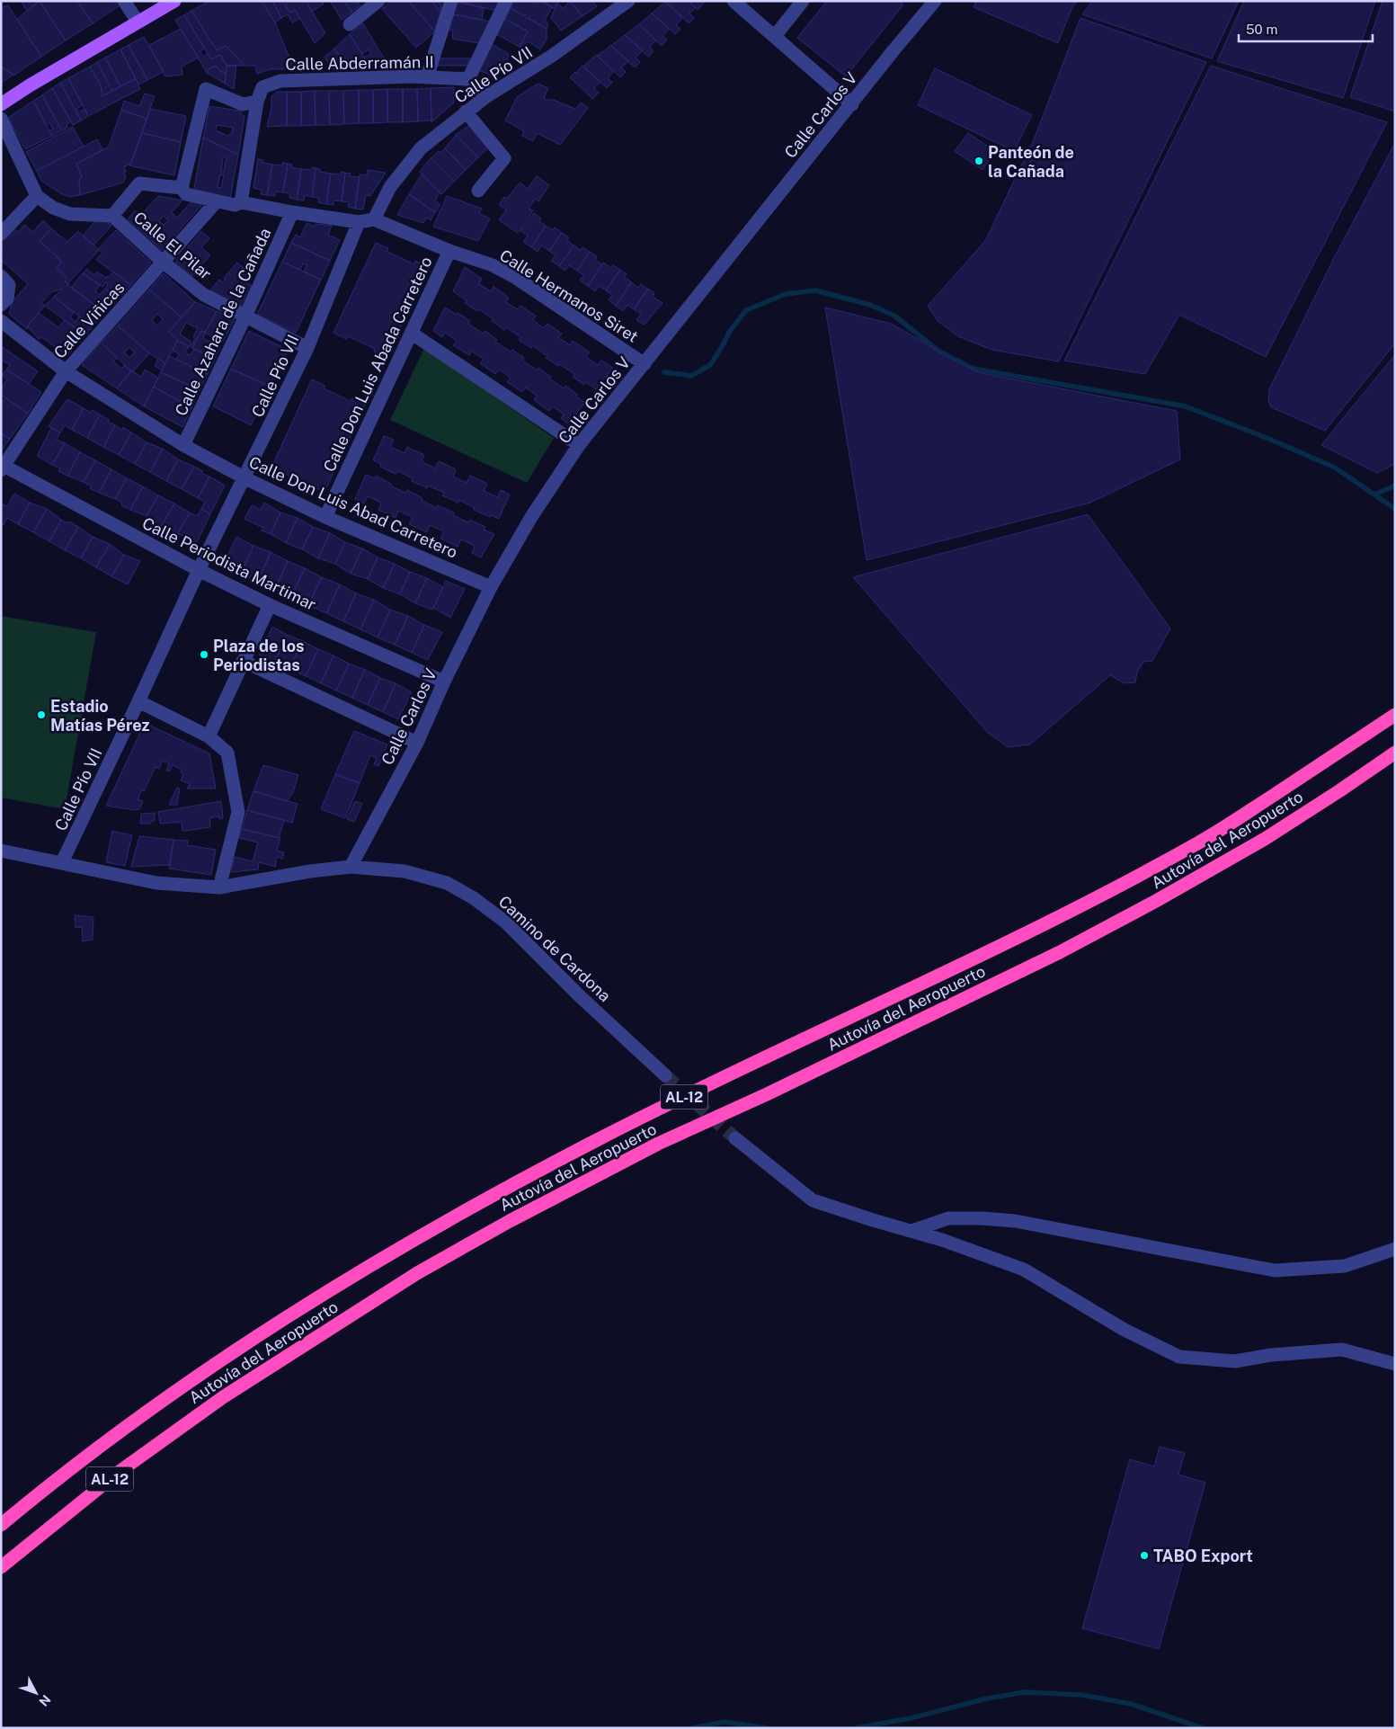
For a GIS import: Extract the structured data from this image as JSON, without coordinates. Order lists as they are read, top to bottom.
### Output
{
  "streets": {
    "highway": ["Autovía del Aeropuerto", "AL-12"],
    "street": [
      "Calle Abderramán II",
      "Calle Pío VII",
      "Calle Carlos V",
      "Calle El Pilar",
      "Calle Hermanos Siret",
      "Calle Viñicas",
      "Calle Azahara de la Cañada",
      "Calle Don Luis Abada Carretero",
      "Calle Don Luis Abad Carretero",
      "Calle Periodista Martimar",
      "Camino de Cardona"
    ]
  },
  "crossings": [
    ["Calle Pío VII", "Calle El Pilar"],
    ["Calle Pío VII", "Calle Hermanos Siret"],
    ["Calle Pío VII", "Calle Don Luis Abad Carretero"],
    ["Calle Pío VII", "Calle Periodista Martimar"],
    ["Calle Pío VII", "Camino de Cardona"],
    ["Calle Carlos V", "Calle Hermanos Siret"],
    ["Calle Carlos V", "Calle Don Luis Abad Carretero"],
    ["Calle Carlos V", "Calle Periodista Martimar"],
    ["Calle Carlos V", "Camino de Cardona"],
    ["Calle El Pilar", "Calle Viñicas"],
    ["Calle El Pilar", "Calle Azahara de la Cañada"],
    ["Calle Hermanos Siret", "Calle Don Luis Abada Carretero"],
    ["Calle Viñicas", "Calle Don Luis Abad Carretero"],
    ["Calle Viñicas", "Calle Periodista Martimar"],
    ["Calle Azahara de la Cañada", "Calle Don Luis Abad Carretero"],
    ["Calle Don Luis Abada Carretero", "Calle Don Luis Abad Carretero"]
  ],
  "places": [
    "Panteón de la Cañada",
    "Plaza de los Periodistas",
    "Estadio Matías Pérez",
    "TABO Export"
  ],
  "scale_bar": "50 m",
  "north": "bottom right"
}
